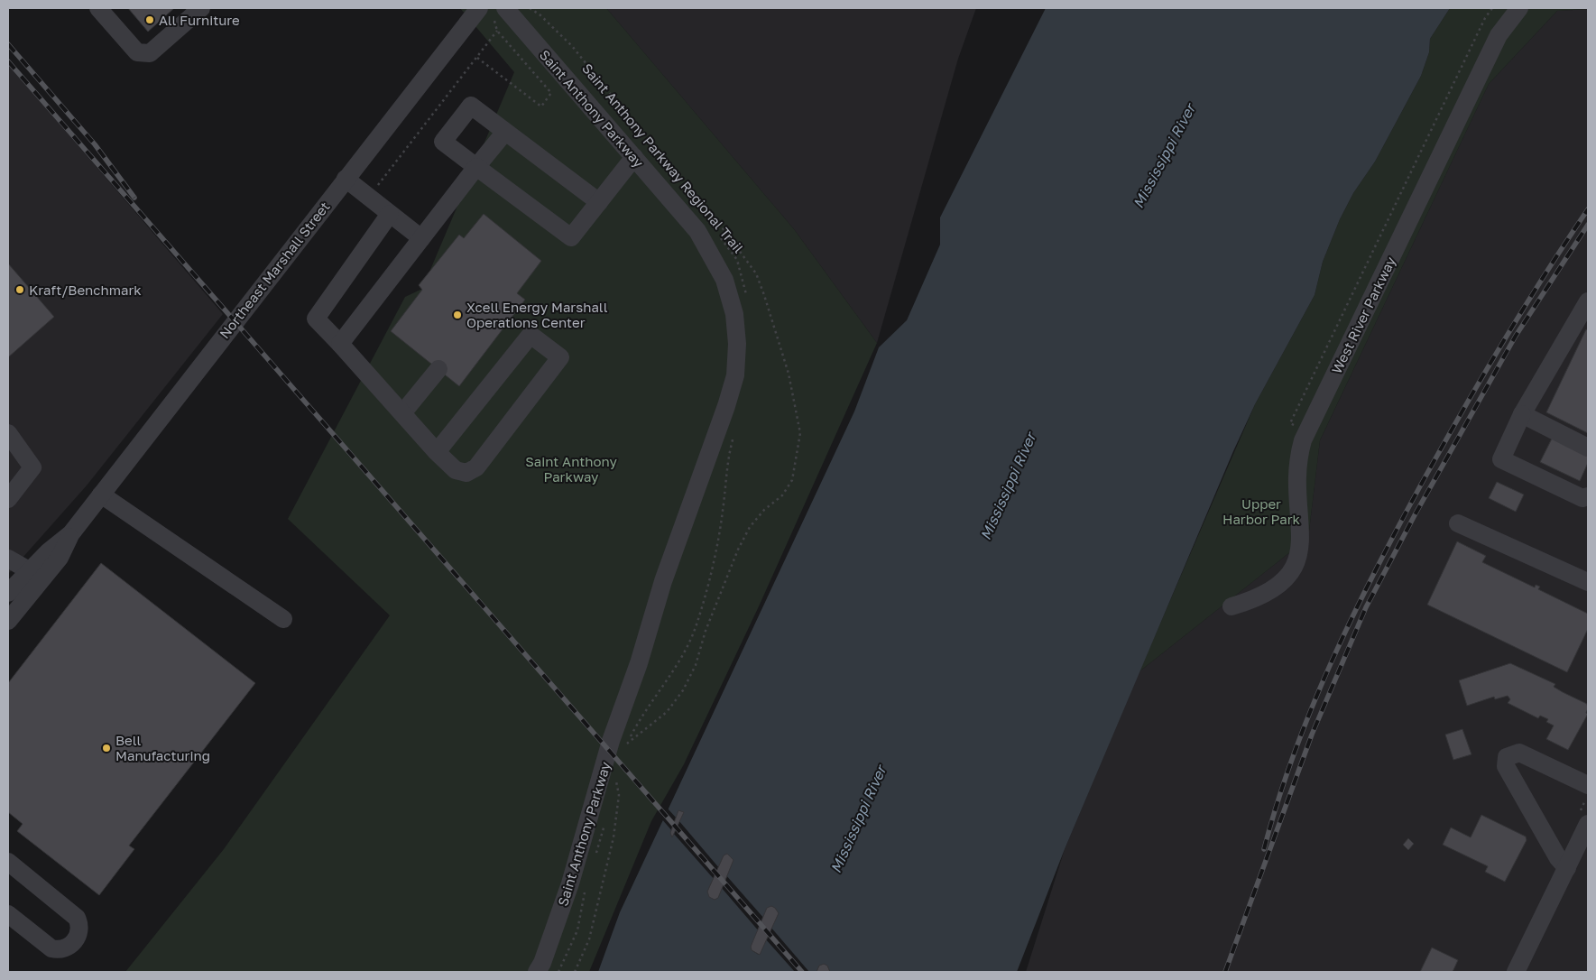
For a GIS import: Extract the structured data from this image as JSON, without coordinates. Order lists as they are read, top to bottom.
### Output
{
  "streets": {
    "street": ["Saint Anthony Parkway", "Northeast Marshall Street", "West River Parkway"],
    "path": ["Saint Anthony Parkway Regional Trail"]
  },
  "water": ["Mississippi River"],
  "parks": ["Saint Anthony Parkway", "Upper Harbor Park"],
  "places": [
    "All Furniture",
    "Kraft/Benchmark",
    "Xcell Energy Marshall Operations Center",
    "Bell Manufacturing"
  ]
}
